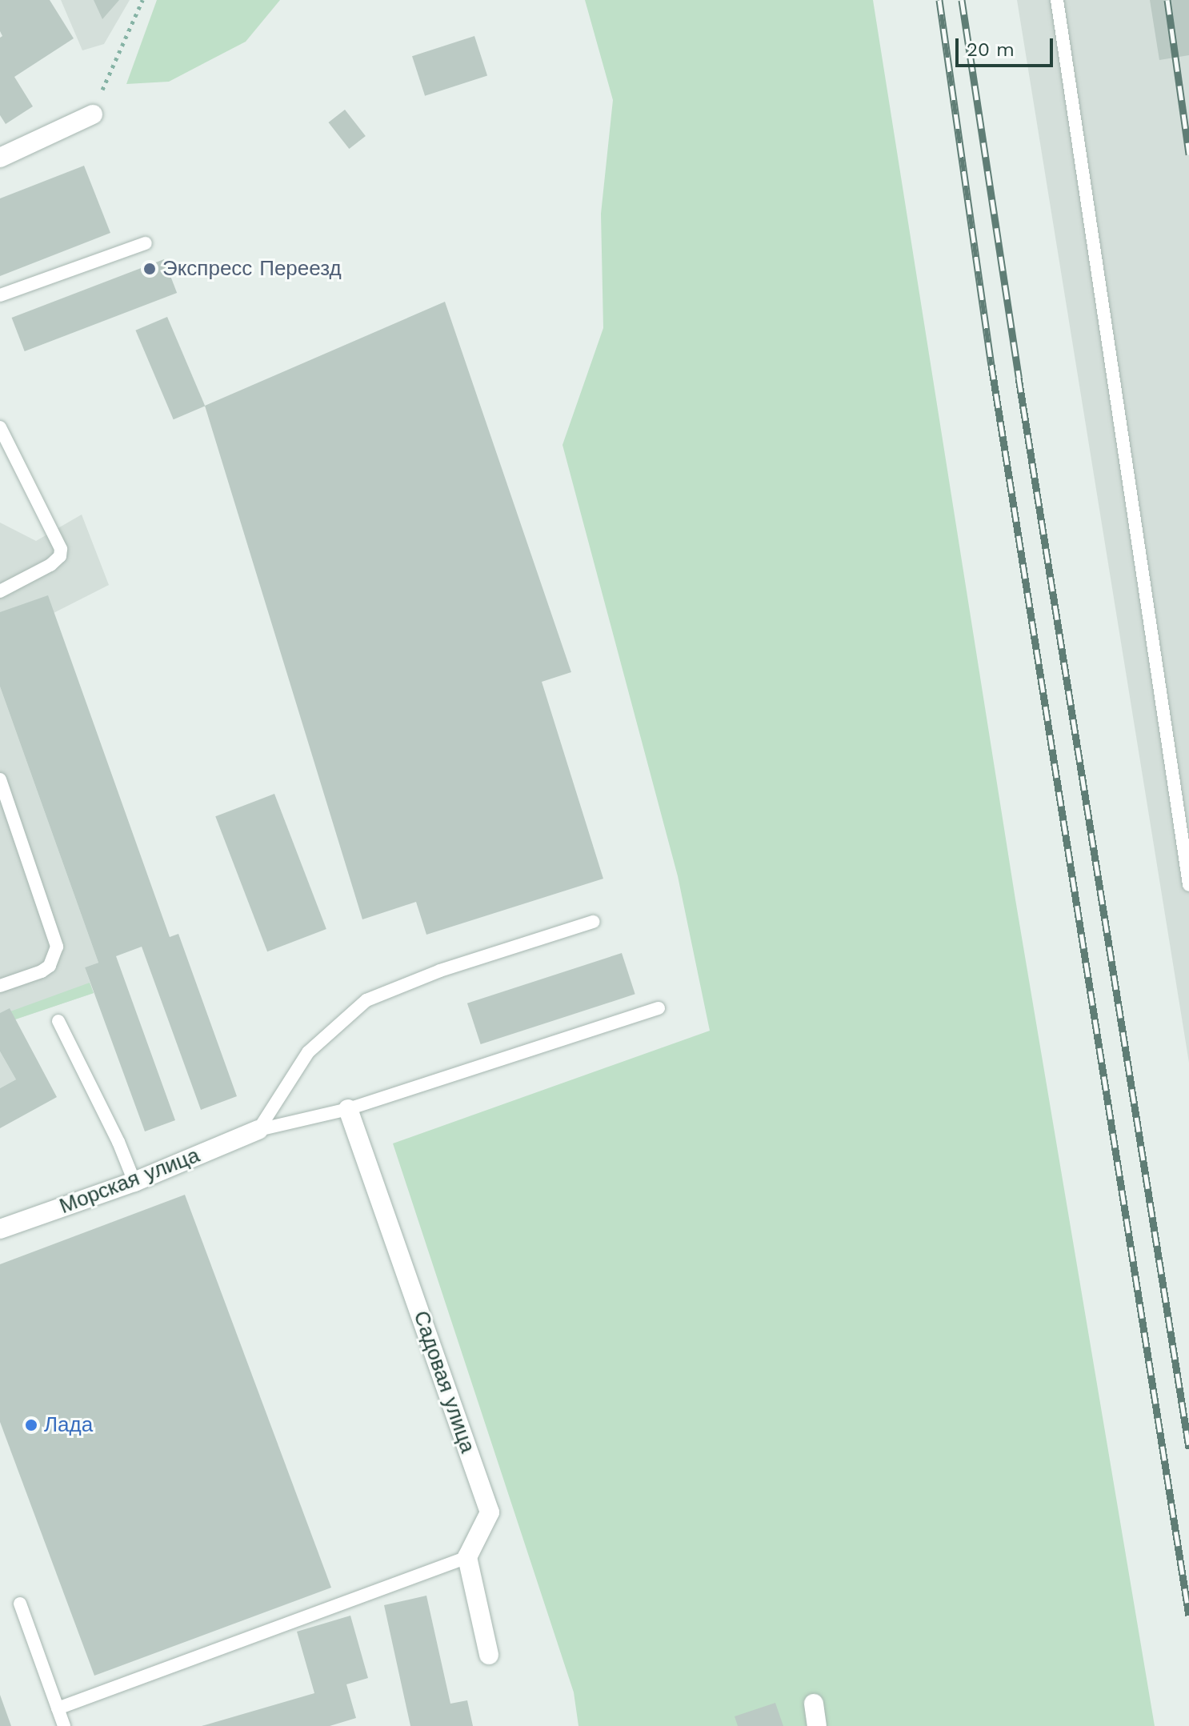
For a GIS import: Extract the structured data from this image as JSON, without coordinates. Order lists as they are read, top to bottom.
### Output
{
  "streets": {
    "street": ["Морская улица", "Садовая улица"]
  },
  "places": ["Экспресс Переезд", "Лада"],
  "scale_bar": "20 m"
}
